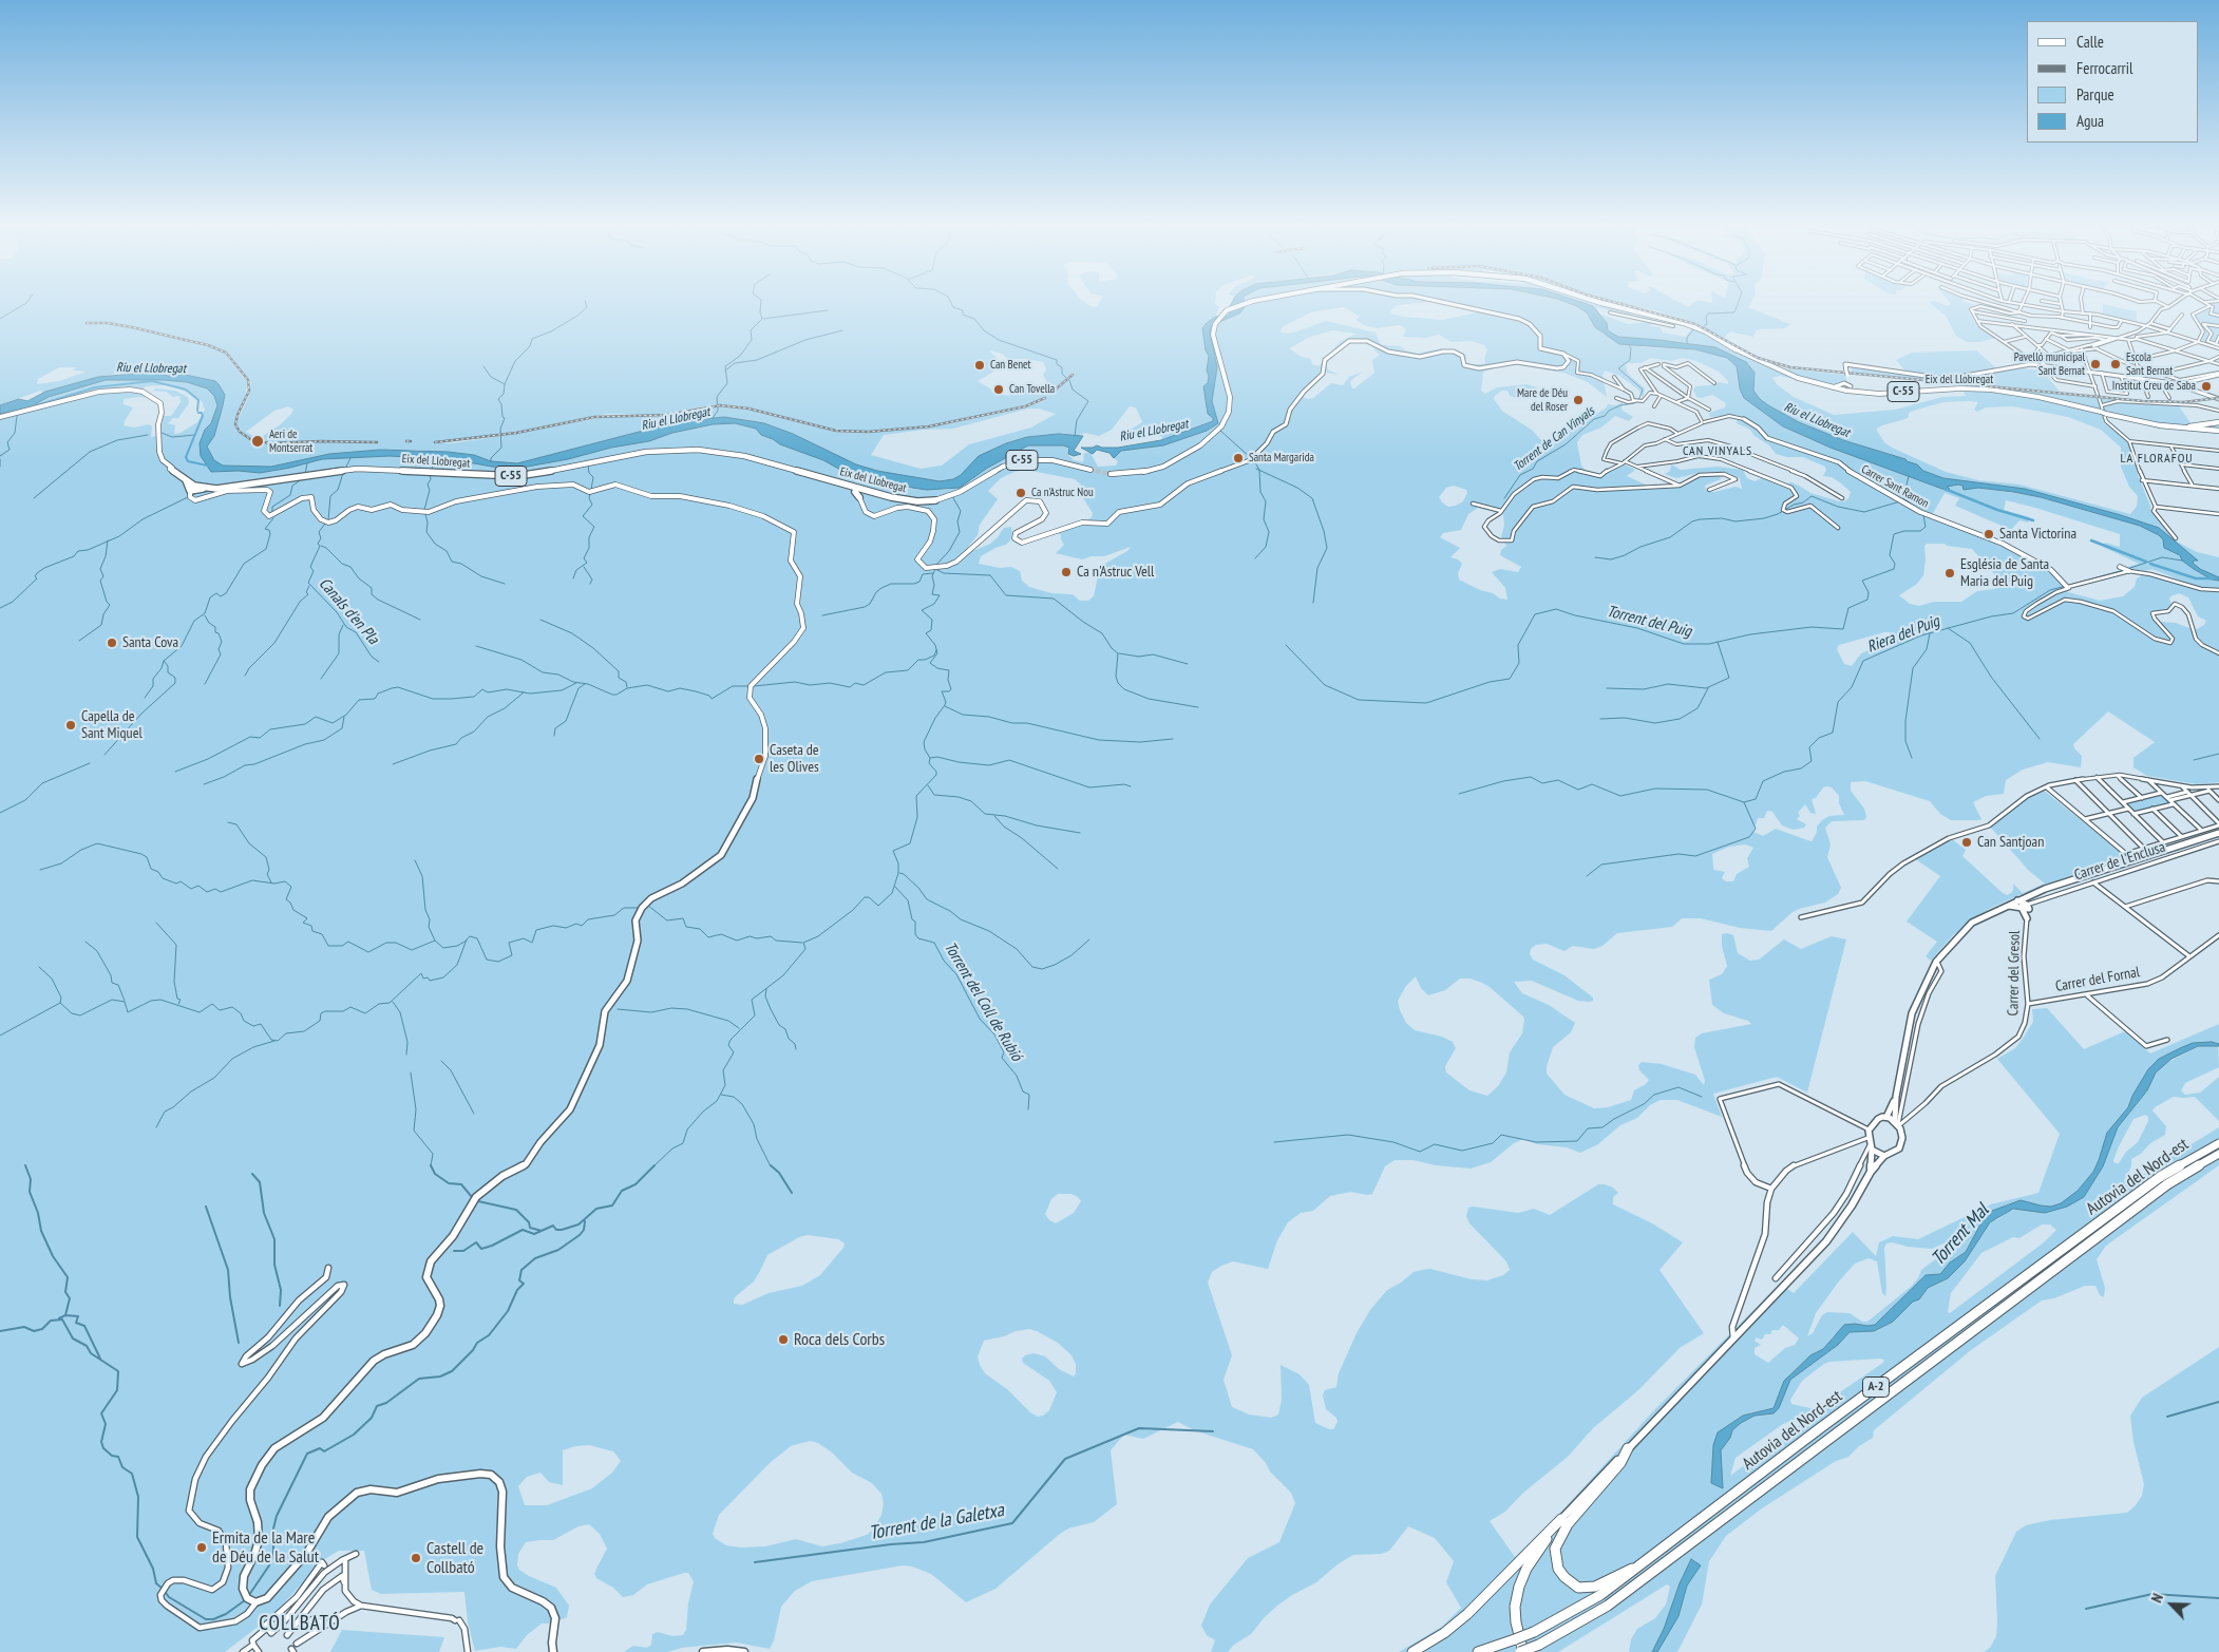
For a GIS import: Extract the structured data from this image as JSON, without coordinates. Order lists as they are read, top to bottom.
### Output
{
  "streets": {
    "highway": [
      "Eix del Llobregat",
      "C-55",
      "Autovia del Nord-est",
      "A-2"
    ],
    "street": [
      "Carrer Sant Ramon",
      "Carrer de l'Enclusa",
      "Carrer del Gresol",
      "Carrer del Fornal"
    ]
  },
  "crossings": [
    ["Eix del Llobregat", "C-55"],
    ["Carrer del Gresol", "Carrer del Fornal"]
  ],
  "districts": ["CAN VINYALS", "LA FLORAFOU", "COLLBATÓ"],
  "water": [
    "Riu el Llobregat",
    "Torrent de Can Vinyals",
    "Canals d'en Pla",
    "Torrent del Puig",
    "Riera del Puig",
    "Torrent del Coll de Rubió",
    "Torrent Mal",
    "Torrent de la Galetxa"
  ],
  "places": [
    "Pavelló municipal Sant Bernat",
    "Escola Sant Bernat",
    "Can Benet",
    "Institut Creu de Saba",
    "Can Tovella",
    "Mare de Déu del Roser",
    "Aeri de Montserrat",
    "Santa Margarida",
    "Ca n'Astruc Nou",
    "Santa Victorina",
    "Ca n'Astruc Vell",
    "Església de Santa Maria del Puig",
    "Santa Cova",
    "Capella de Sant Miquel",
    "Caseta de les Olives",
    "Can Santjoan",
    "Roca dels Corbs",
    "Ermita de la Mare de Déu de la Salut",
    "Castell de Collbató"
  ],
  "legend": [
    "Calle",
    "Ferrocarril",
    "Parque",
    "Agua"
  ],
  "north": "top left"
}
